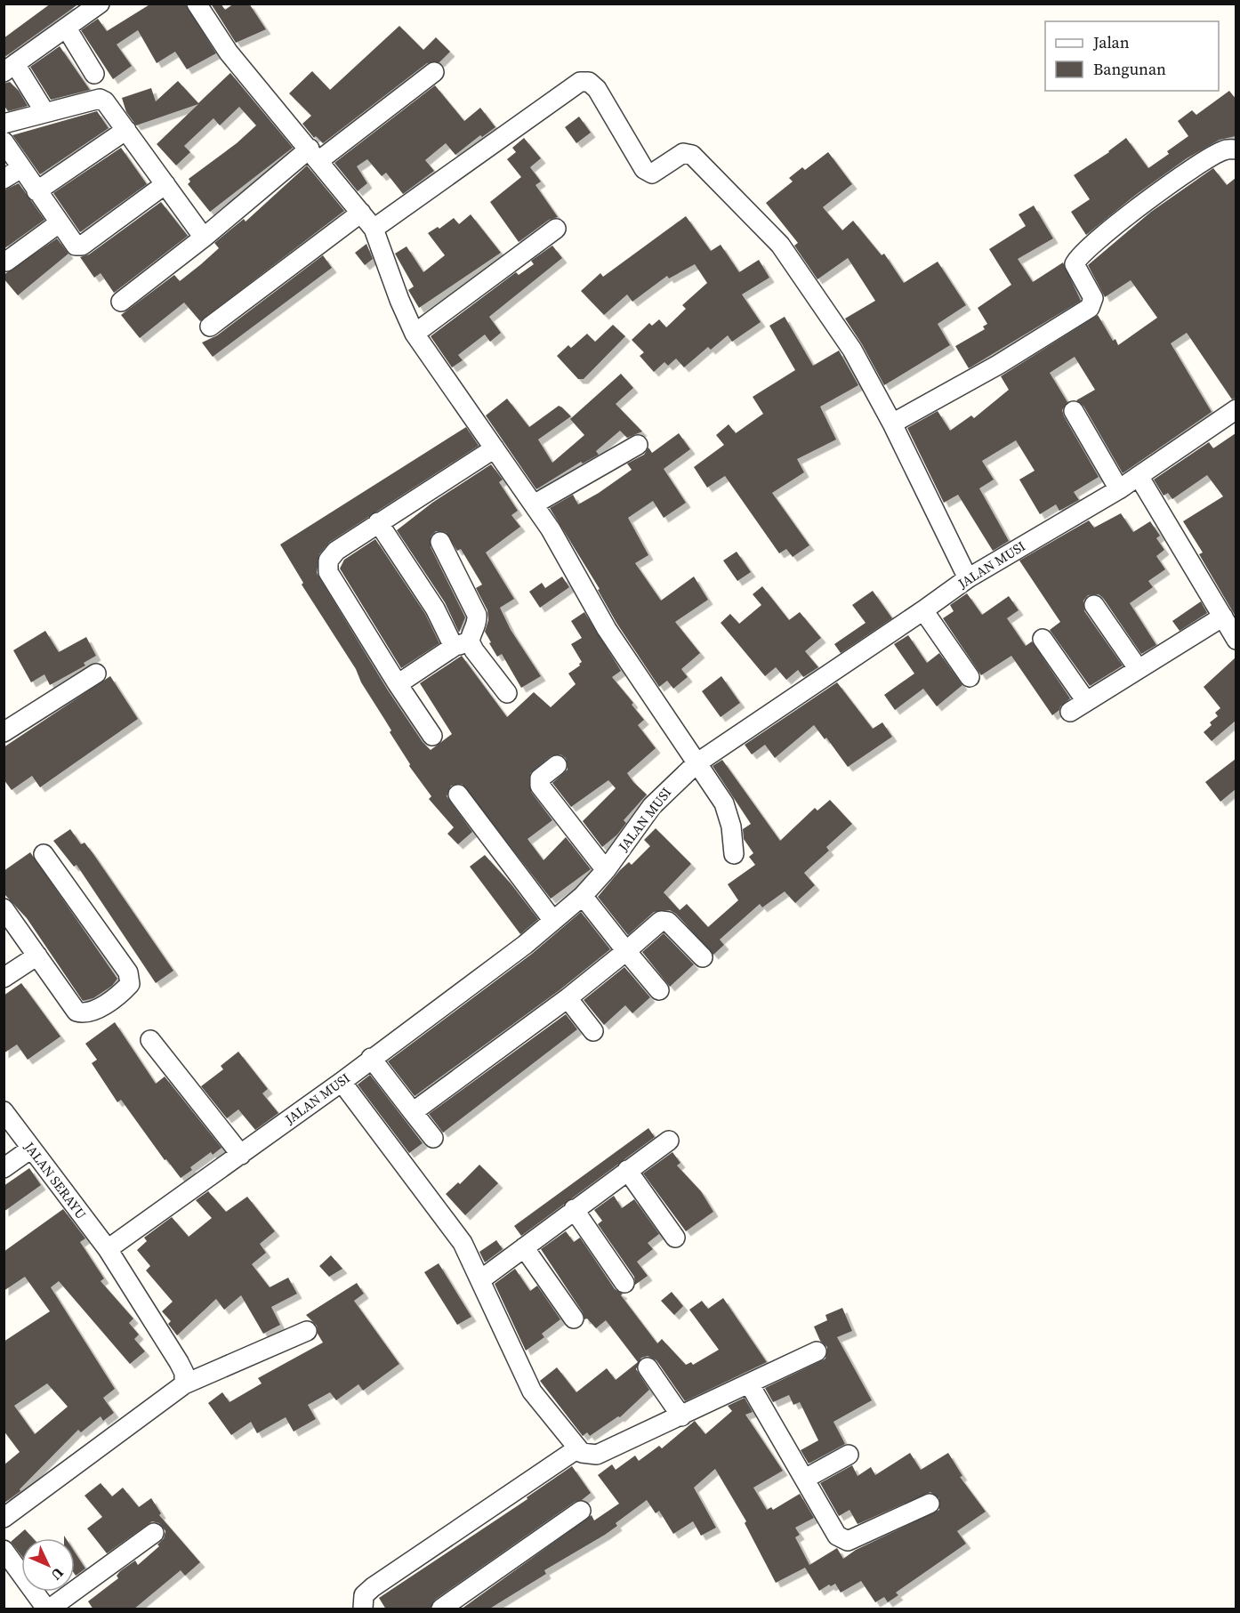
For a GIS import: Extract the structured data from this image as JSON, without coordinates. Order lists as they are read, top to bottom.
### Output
{
  "streets": {
    "street": ["JALAN MUSI", "JALAN SERAYU"]
  },
  "crossings": [
    ["JALAN MUSI", "JALAN SERAYU"]
  ],
  "legend": ["Jalan", "Bangunan"],
  "north": "bottom right"
}
